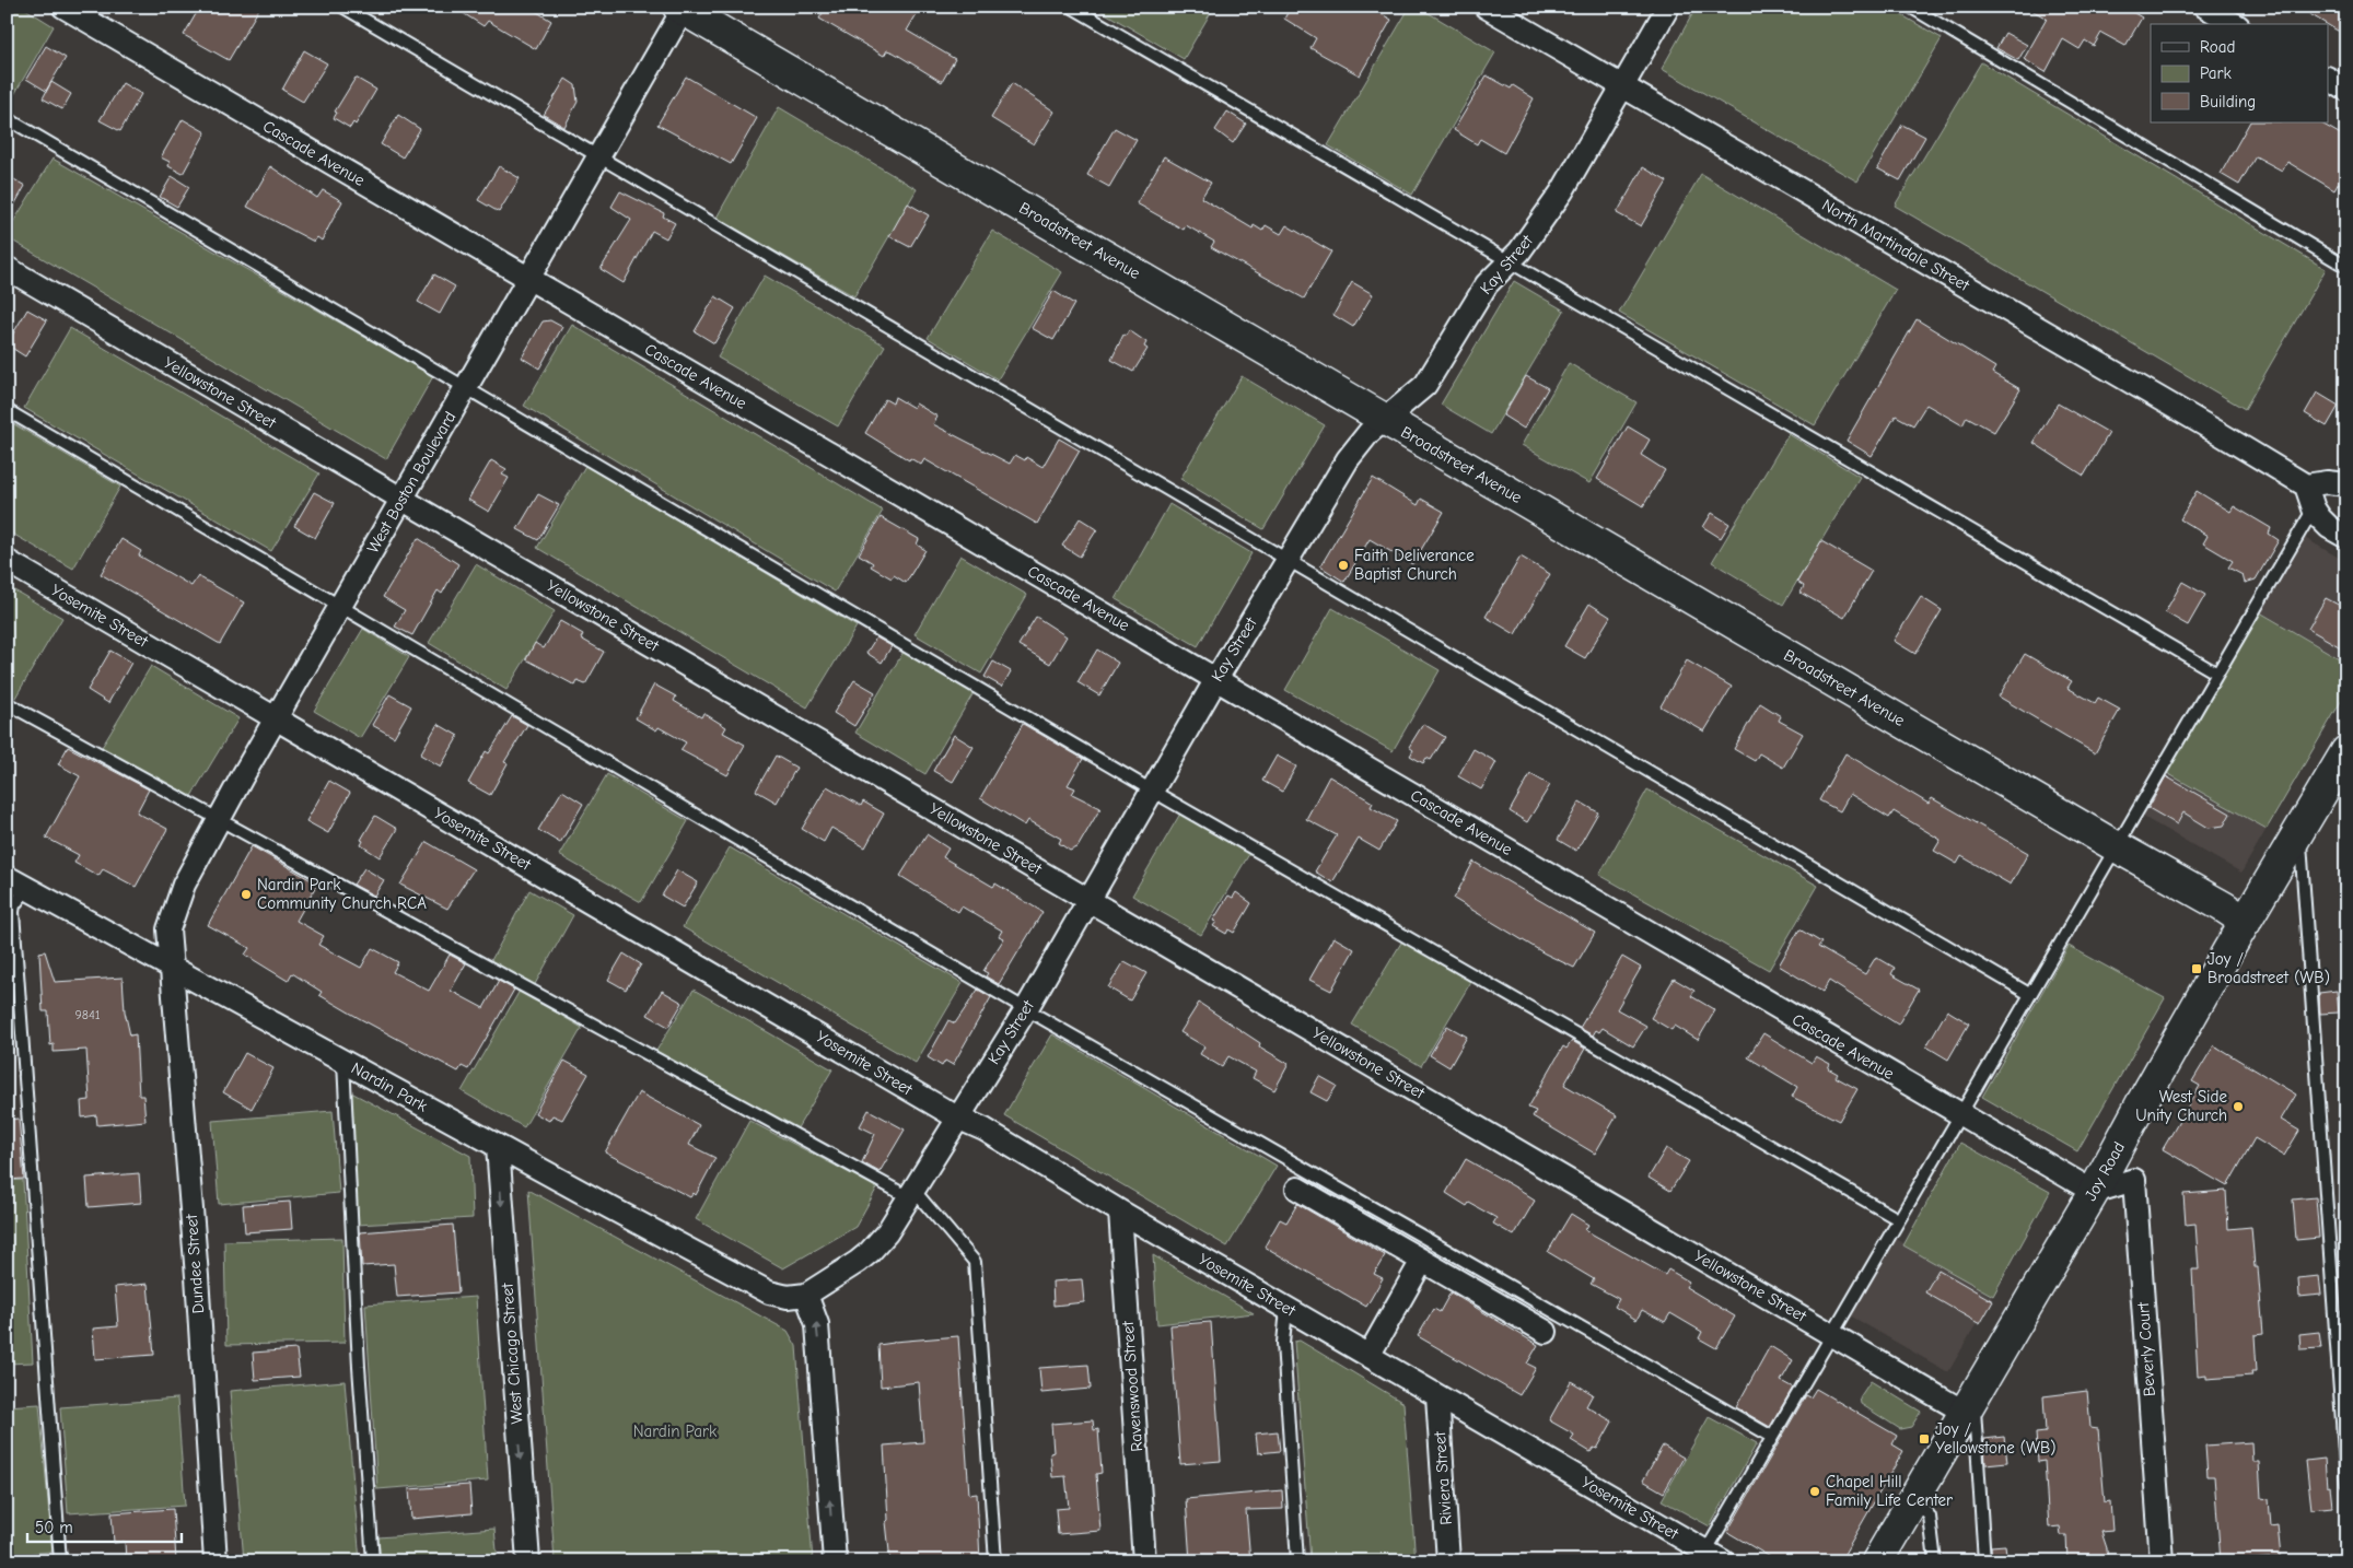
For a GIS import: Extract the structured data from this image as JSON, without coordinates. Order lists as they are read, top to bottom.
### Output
{
  "streets": {
    "street": [
      "Cascade Avenue",
      "Broadstreet Avenue",
      "North Martindale Street",
      "Kay Street",
      "Yellowstone Street",
      "West Boston Boulevard",
      "Yosemite Street",
      "Nardin Park",
      "Joy Road",
      "Dundee Street",
      "Beverly Court",
      "West Chicago Street",
      "Ravenswood Street",
      "Riviera Street"
    ]
  },
  "crossings": [
    ["Cascade Avenue", "Kay Street"],
    ["Cascade Avenue", "West Boston Boulevard"],
    ["Cascade Avenue", "Joy Road"],
    ["Cascade Avenue", "Beverly Court"],
    ["Broadstreet Avenue", "Kay Street"],
    ["Broadstreet Avenue", "West Boston Boulevard"],
    ["Broadstreet Avenue", "Joy Road"],
    ["North Martindale Street", "Kay Street"],
    ["Kay Street", "Yellowstone Street"],
    ["Kay Street", "Yosemite Street"],
    ["Kay Street", "Nardin Park"],
    ["Yellowstone Street", "West Boston Boulevard"],
    ["Yellowstone Street", "Joy Road"],
    ["West Boston Boulevard", "Yosemite Street"],
    ["West Boston Boulevard", "Nardin Park"],
    ["West Boston Boulevard", "Dundee Street"],
    ["Yosemite Street", "Ravenswood Street"],
    ["Yosemite Street", "Riviera Street"],
    ["Nardin Park", "Dundee Street"],
    ["Nardin Park", "West Chicago Street"],
    ["Joy Road", "Beverly Court"]
  ],
  "one_way": ["West Chicago Street"],
  "parks": ["Nardin Park"],
  "places": {
    "other": [
      "Faith Deliverance Baptist Church",
      "Nardin Park Community Church RCA",
      "West Side Unity Church",
      "Chapel Hill Family Life Center"
    ],
    "transit": ["Joy / Broadstreet (WB)", "Joy / Yellowstone (WB)"]
  },
  "house_numbers": ["9841"],
  "legend": ["Road", "Park", "Building"],
  "scale_bar": "50 m"
}
